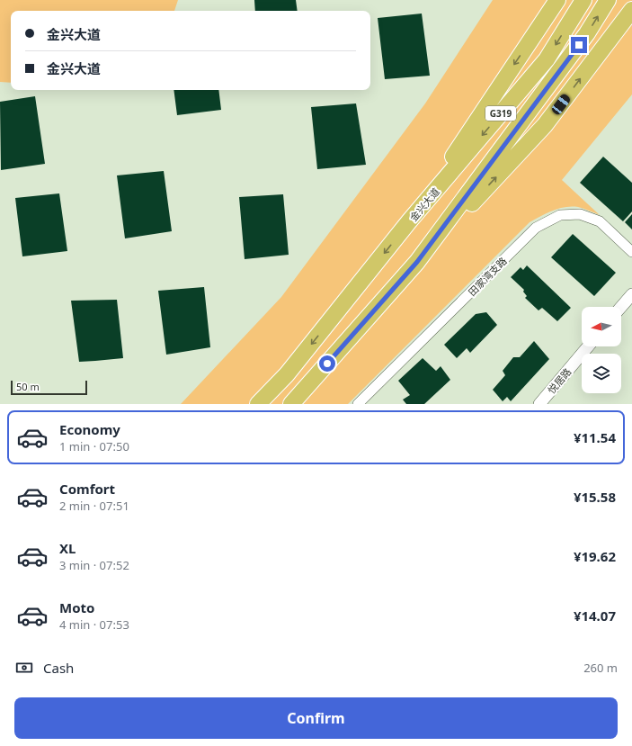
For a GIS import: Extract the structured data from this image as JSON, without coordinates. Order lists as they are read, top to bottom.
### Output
{
  "streets": {
    "highway": ["G319", "金兴大道"],
    "street": ["田家湾支路", "悦居路"]
  },
  "scale_bar": "50 m",
  "north": "left",
  "page": {
    "banner": ["金兴大道", "金兴大道"],
    "scale": "50 m",
    "list": [
      {
        "name": "Economy",
        "note": "1 min · 07:50",
        "value": "¥11.54"
      },
      {
        "name": "Comfort",
        "note": "2 min · 07:51",
        "value": "¥15.58"
      },
      {
        "name": "XL",
        "note": "3 min · 07:52",
        "value": "¥19.62"
      },
      {
        "name": "Moto",
        "note": "4 min · 07:53",
        "value": "¥14.07"
      }
    ],
    "pay": ["Cash", "260 m"],
    "buttons": "Confirm"
  }
}
